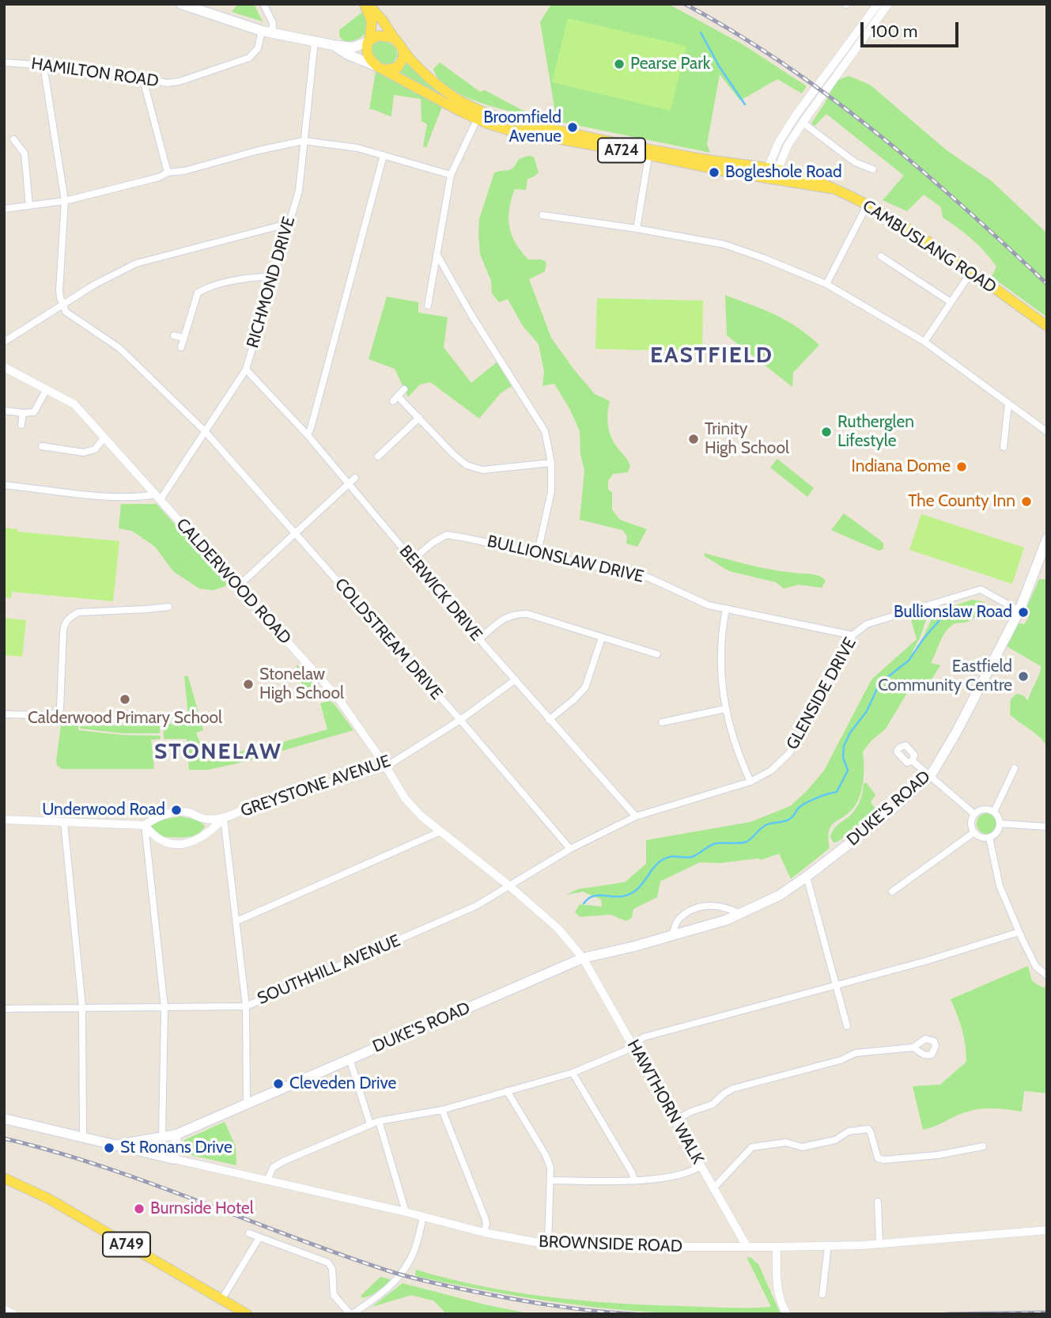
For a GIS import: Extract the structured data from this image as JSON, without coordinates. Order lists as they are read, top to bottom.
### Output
{
  "streets": {
    "main road": [
      "A724",
      "CAMBUSLANG ROAD",
      "DUKE'S ROAD",
      "A749",
      "BROWNSIDE ROAD"
    ],
    "street": [
      "HAMILTON ROAD",
      "RICHMOND DRIVE",
      "BULLIONSLAW DRIVE",
      "CALDERWOOD ROAD",
      "BERWICK DRIVE",
      "COLDSTREAM DRIVE",
      "GLENSIDE DRIVE",
      "GREYSTONE AVENUE",
      "SOUTHHILL AVENUE",
      "HAWTHORN WALK"
    ]
  },
  "crossings": [
    ["A724", "CAMBUSLANG ROAD"],
    ["RICHMOND DRIVE", "CALDERWOOD ROAD"],
    ["RICHMOND DRIVE", "BERWICK DRIVE"],
    ["RICHMOND DRIVE", "COLDSTREAM DRIVE"],
    ["BULLIONSLAW DRIVE", "BERWICK DRIVE"],
    ["BULLIONSLAW DRIVE", "GLENSIDE DRIVE"],
    ["CALDERWOOD ROAD", "GLENSIDE DRIVE"],
    ["CALDERWOOD ROAD", "GREYSTONE AVENUE"],
    ["CALDERWOOD ROAD", "DUKE'S ROAD"],
    ["CALDERWOOD ROAD", "SOUTHHILL AVENUE"],
    ["CALDERWOOD ROAD", "HAWTHORN WALK"],
    ["BERWICK DRIVE", "GLENSIDE DRIVE"],
    ["BERWICK DRIVE", "GREYSTONE AVENUE"],
    ["COLDSTREAM DRIVE", "GLENSIDE DRIVE"],
    ["COLDSTREAM DRIVE", "GREYSTONE AVENUE"],
    ["GLENSIDE DRIVE", "DUKE'S ROAD"],
    ["GLENSIDE DRIVE", "SOUTHHILL AVENUE"],
    ["DUKE'S ROAD", "HAWTHORN WALK"],
    ["DUKE'S ROAD", "BROWNSIDE ROAD"],
    ["HAWTHORN WALK", "BROWNSIDE ROAD"]
  ],
  "districts": ["EASTFIELD", "STONELAW"],
  "places": [
    "Pearse Park",
    "Broomfield Avenue",
    "Bogleshole Road",
    "Rutherglen Lifestyle",
    "Trinity High School",
    "Indiana Dome",
    "The County Inn",
    "Bullionslaw Road",
    "Eastfield Community Centre",
    "Stonelaw High School",
    "Calderwood Primary School",
    "Underwood Road",
    "Cleveden Drive",
    "St Ronans Drive",
    "Burnside Hotel"
  ],
  "scale_bar": "100 m"
}
